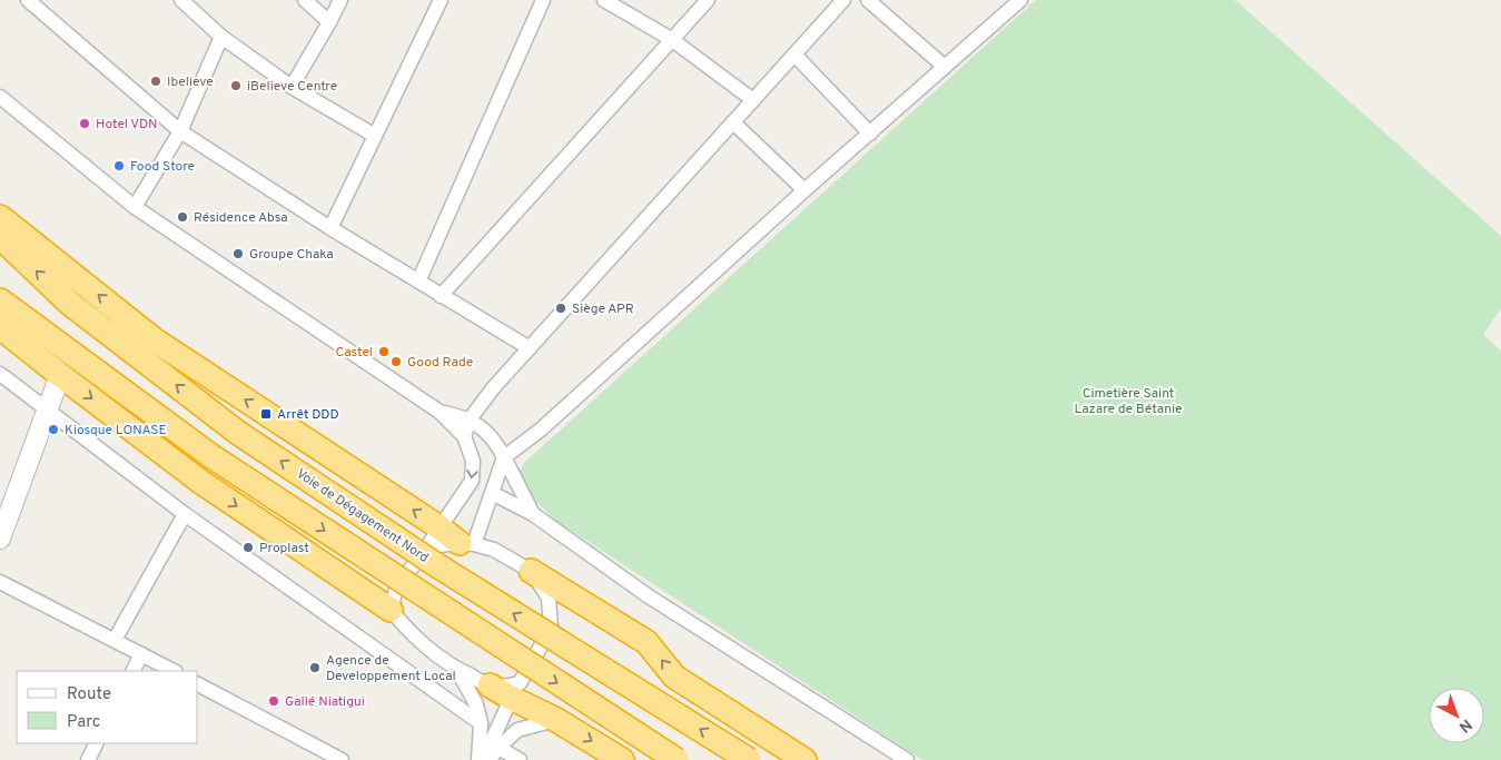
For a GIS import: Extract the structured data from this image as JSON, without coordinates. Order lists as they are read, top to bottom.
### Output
{
  "streets": {
    "highway": ["Voie de Dégagement Nord"]
  },
  "parks": ["Cimetière Saint Lazare de Bétanie"],
  "places": {
    "other": [
      "Ibelieve",
      "iBelieve Centre",
      "Hotel VDN",
      "Food Store",
      "Résidence Absa",
      "Groupe Chaka",
      "Siège APR",
      "Castel",
      "Good Rade",
      "Kiosque LONASE",
      "Proplast",
      "Agence de Developpement Local",
      "Gallé Niatigui"
    ],
    "transit": ["Arrêt DDD"]
  },
  "legend": ["Route", "Parc"],
  "north": "bottom right"
}
